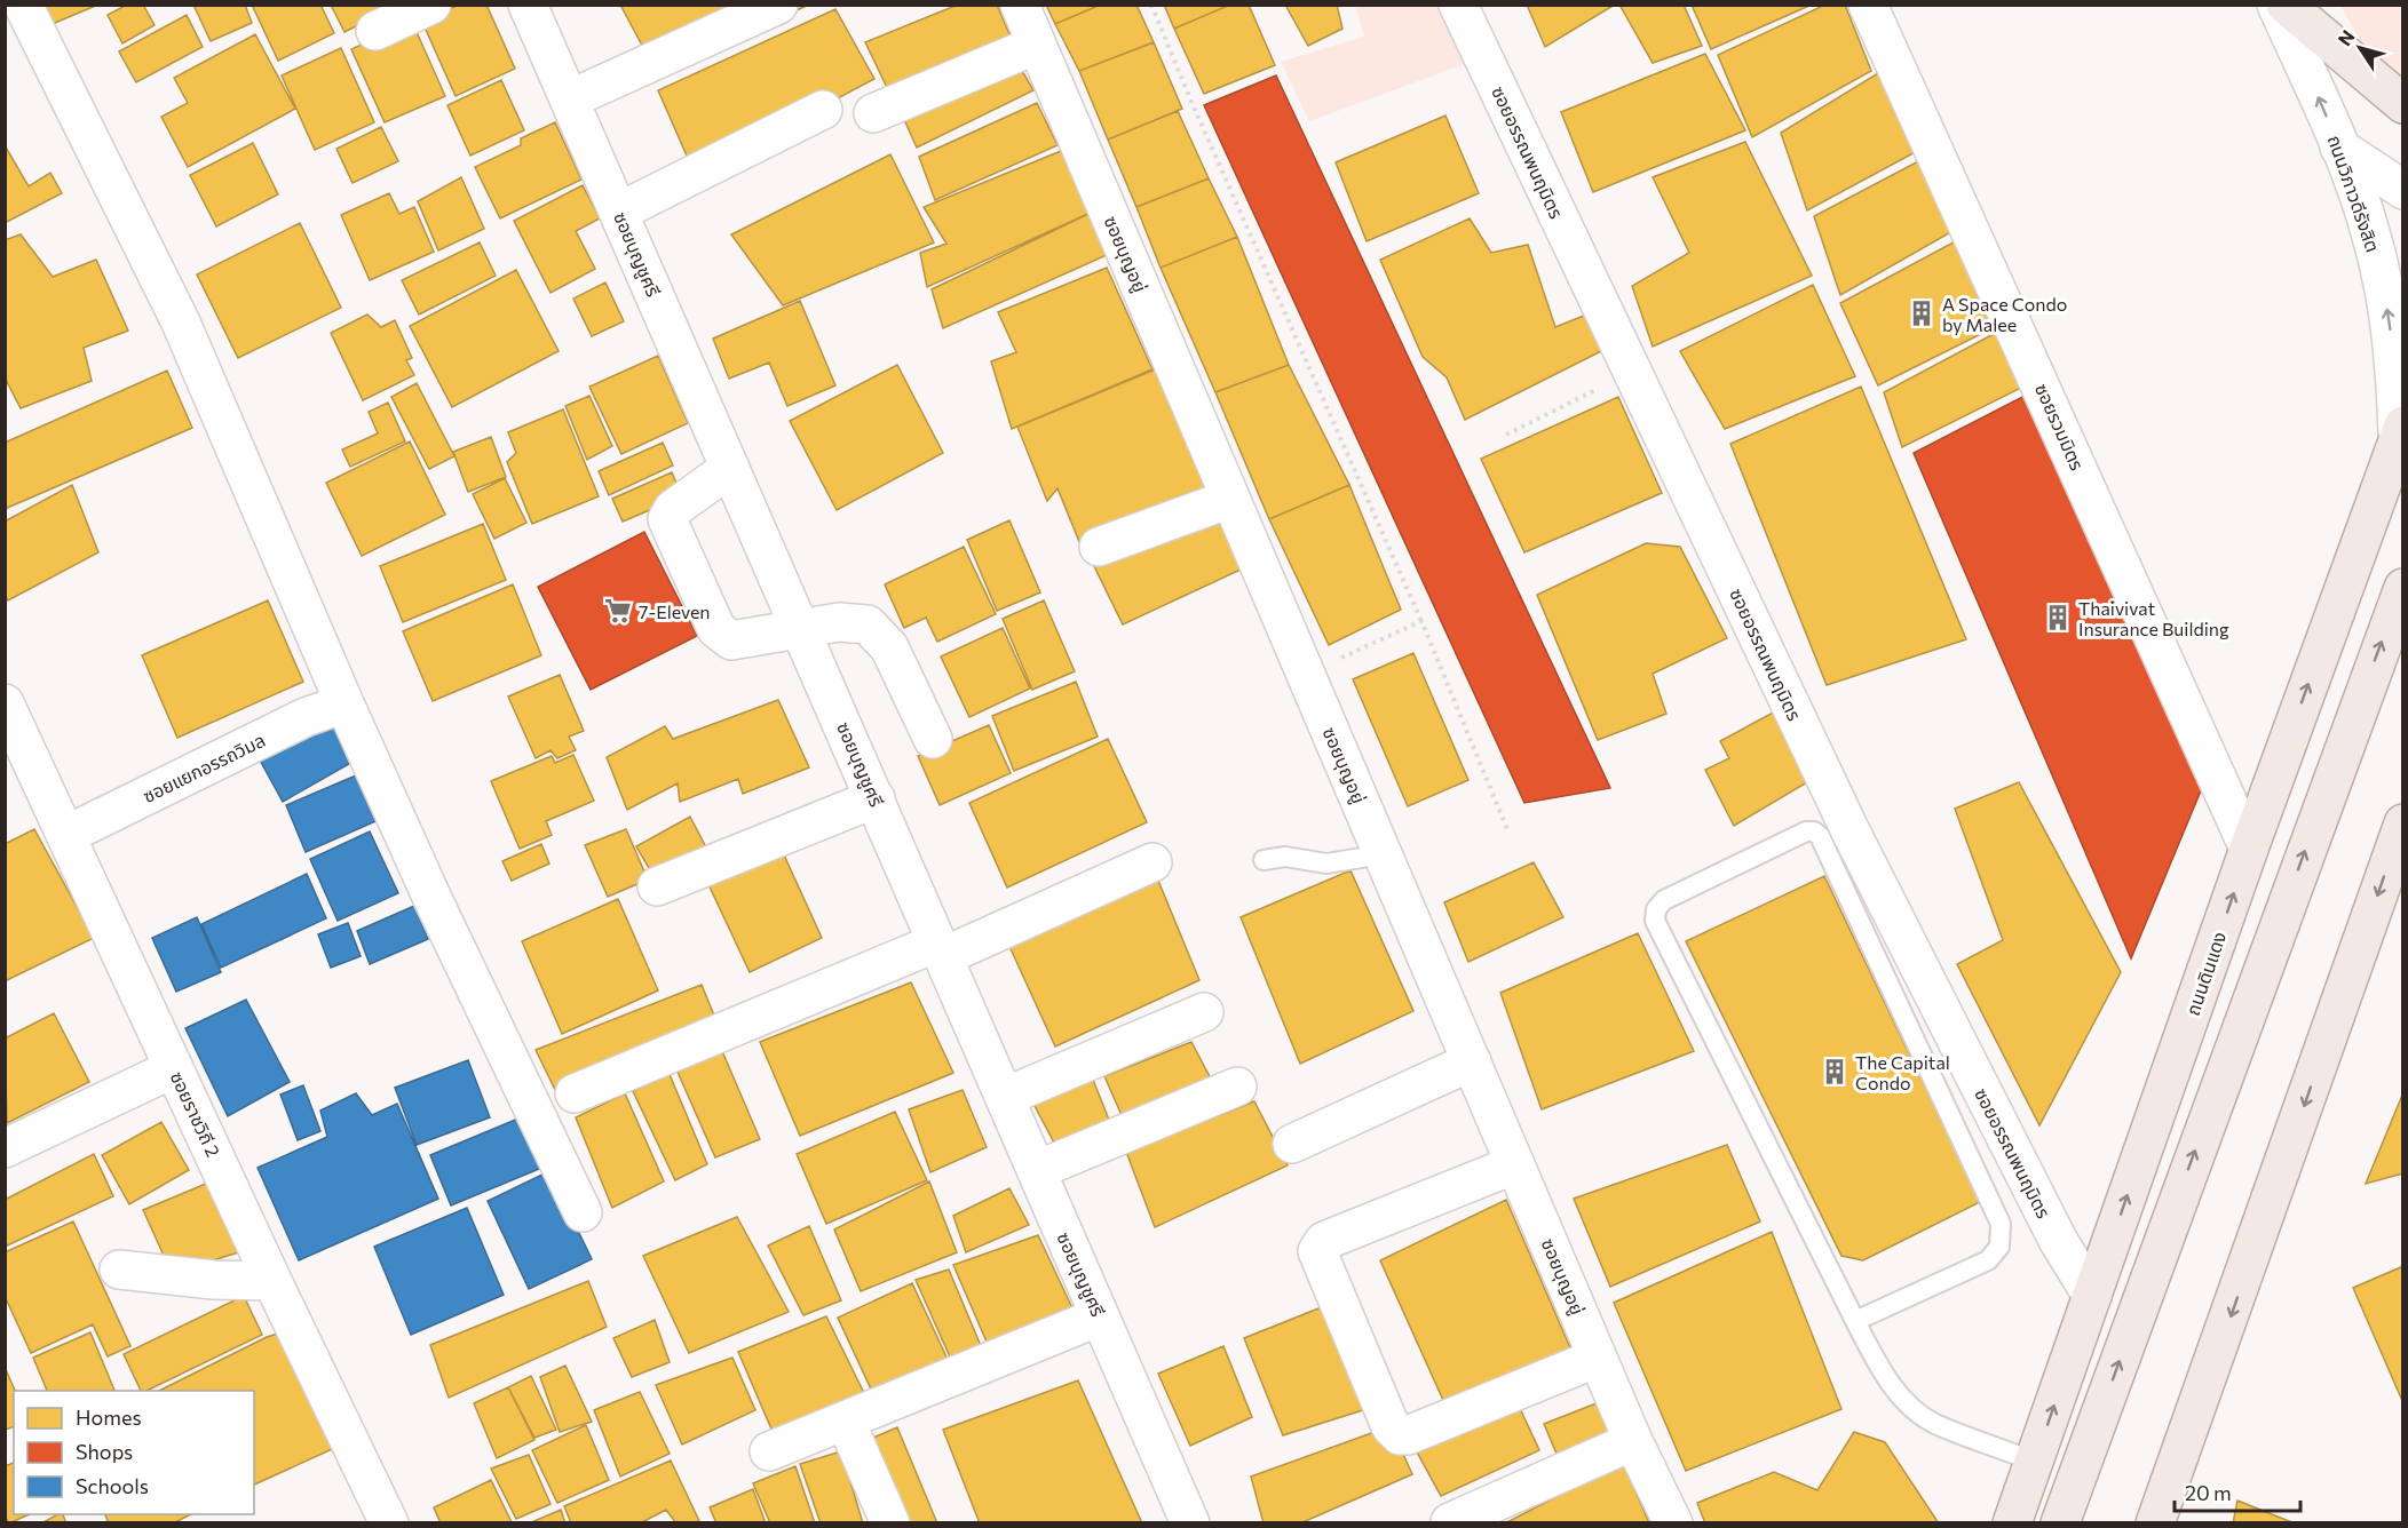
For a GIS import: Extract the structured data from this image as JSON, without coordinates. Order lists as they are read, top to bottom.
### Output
{
  "streets": {
    "main road": ["ถนนดินแดง"],
    "street": [
      "ซอยอรรณพนฤมิตร",
      "ถนนวิภาวดีรังสิต",
      "ซอยบุญชูศรี",
      "ซอยบุญอยู่",
      "ซอยรวมมิตร",
      "ซอยแยกอรรถวิมล",
      "ซอยราชวิถี 2"
    ]
  },
  "crossings": [
    ["ซอยอรรณพนฤมิตร", "ถนนดินแดง"],
    ["ถนนวิภาวดีรังสิต", "ถนนดินแดง"],
    ["ซอยรวมมิตร", "ถนนดินแดง"],
    ["ซอยแยกอรรถวิมล", "ซอยราชวิถี 2"]
  ],
  "one_way": ["ถนนวิภาวดีรังสิต"],
  "places": {
    "building": ["A Space Condo by Malee", "Thaivivat Insurance Building", "The Capital Condo"],
    "supermarket": ["7-Eleven"]
  },
  "legend": ["Homes", "Shops", "Schools"],
  "scale_bar": "20 m",
  "north": "top left"
}
